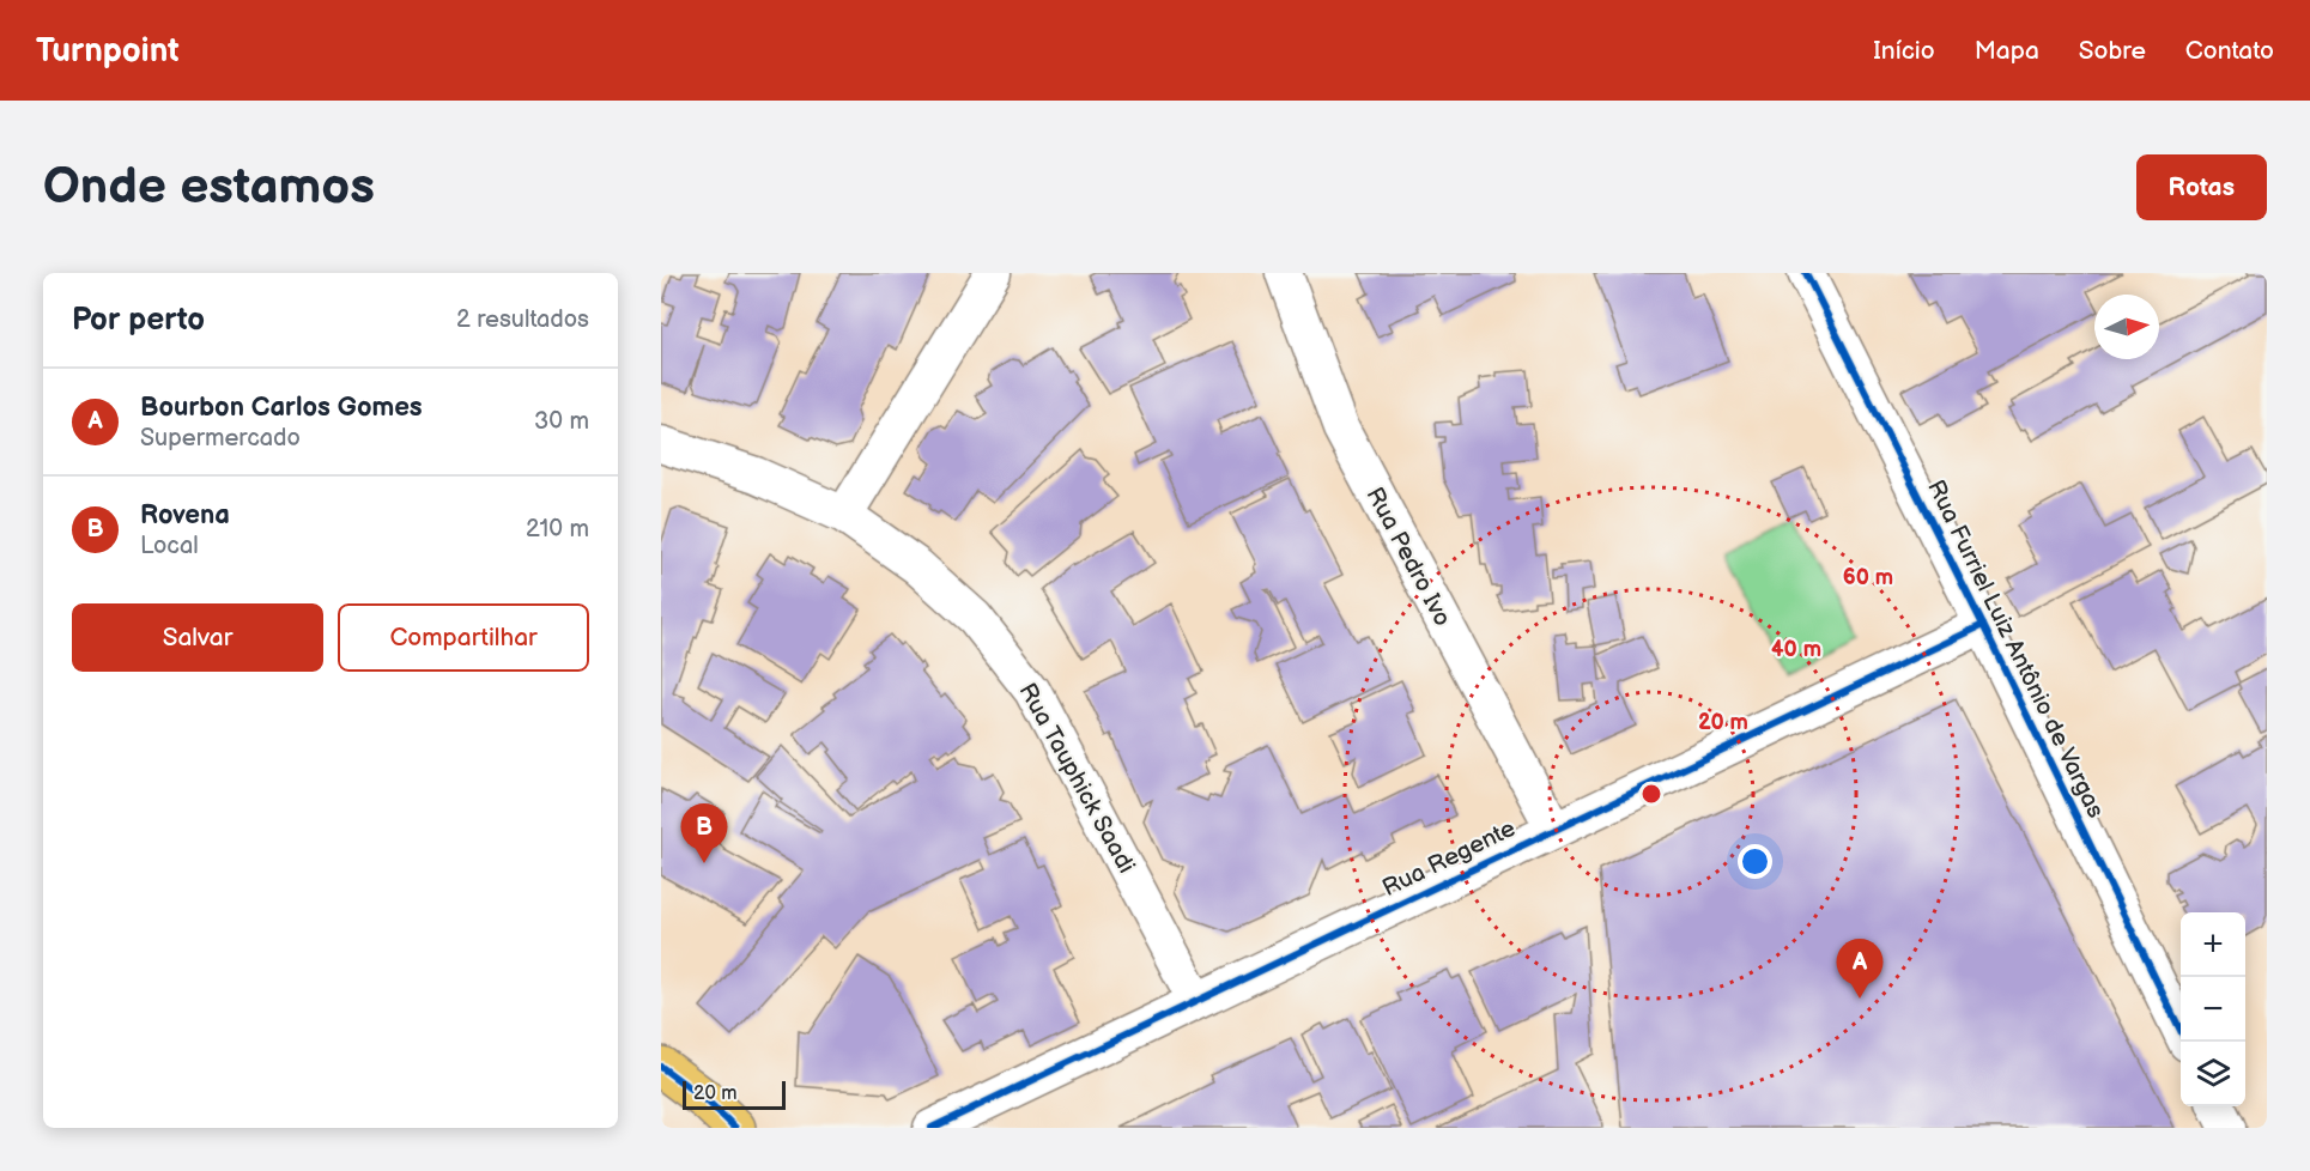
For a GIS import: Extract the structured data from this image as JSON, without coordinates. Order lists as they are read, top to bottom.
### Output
{
  "streets": {
    "street": [
      "Rua Pedro Ivo",
      "Rua Furriel Luiz Antônio de Vargas",
      "Rua Tauphick Saadi",
      "Rua Regente"
    ]
  },
  "crossings": [
    ["Rua Pedro Ivo", "Rua Regente"],
    ["Rua Furriel Luiz Antônio de Vargas", "Rua Regente"],
    ["Rua Tauphick Saadi", "Rua Regente"]
  ],
  "scale_bar": "20 m",
  "north": "right",
  "page": {
    "header": "Turnpoint",
    "nav": [
      "Início",
      "Mapa",
      "Sobre",
      "Contato"
    ],
    "buttons": [
      "Rotas",
      ["Salvar", "Compartilhar"]
    ],
    "title": "Onde estamos",
    "heading": ["Por perto", "2 resultados"],
    "list": [
      {
        "mark": "A",
        "name": "Bourbon Carlos Gomes",
        "note": "Supermercado",
        "value": "30 m"
      },
      {
        "mark": "B",
        "name": "Rovena",
        "note": "Local",
        "value": "210 m"
      }
    ],
    "pins": ["B", "A"],
    "map_buttons": ["+", "−"],
    "scale": "20 m"
  },
  "rings": ["60 m", "40 m", "20 m"]
}
